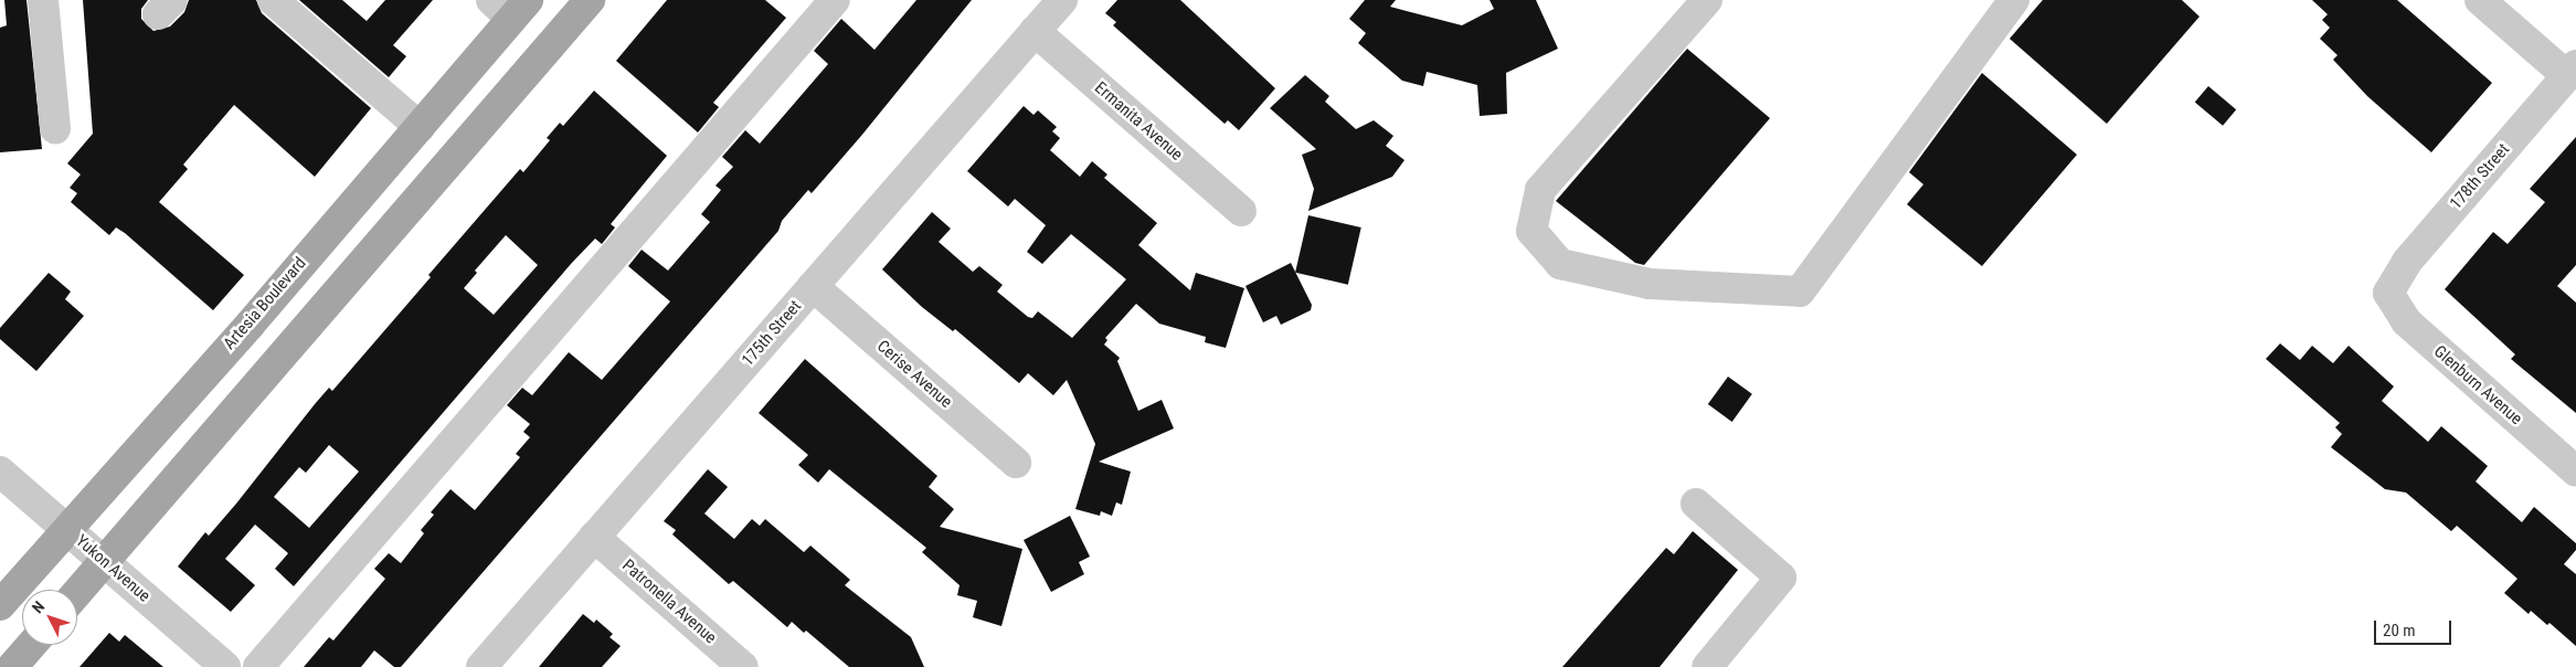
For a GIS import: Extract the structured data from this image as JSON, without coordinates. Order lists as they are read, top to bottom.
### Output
{
  "streets": {
    "main road": ["Artesia Boulevard"],
    "street": [
      "Ermanita Avenue",
      "178th Street",
      "175th Street",
      "Cerise Avenue",
      "Glenburn Avenue",
      "Yukon Avenue",
      "Patronella Avenue"
    ]
  },
  "crossings": [
    ["Ermanita Avenue", "175th Street"],
    ["178th Street", "Glenburn Avenue"],
    ["Artesia Boulevard", "Yukon Avenue"],
    ["175th Street", "Cerise Avenue"],
    ["175th Street", "Patronella Avenue"]
  ],
  "scale_bar": "20 m",
  "north": "top left"
}
